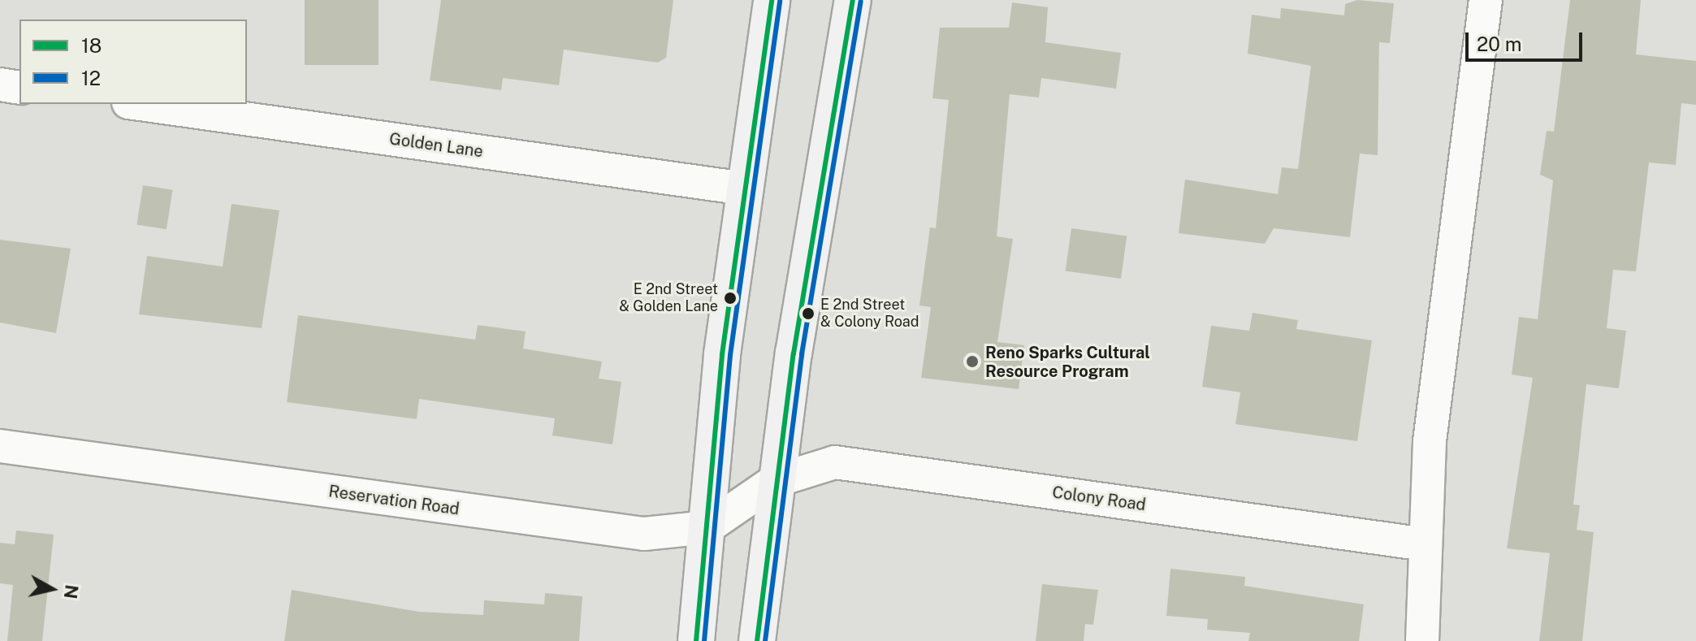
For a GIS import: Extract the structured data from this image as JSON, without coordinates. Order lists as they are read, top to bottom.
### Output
{
  "streets": {
    "street": ["Golden Lane", "Colony Road", "Reservation Road"]
  },
  "places": ["E 2nd Street & Golden Lane", "E 2nd Street & Colony Road", "Reno Sparks Cultural Resource Program"],
  "lines": ["transit line 18", "transit line 12"],
  "legend": ["18", "12"],
  "scale_bar": "20 m",
  "north": "right"
}
